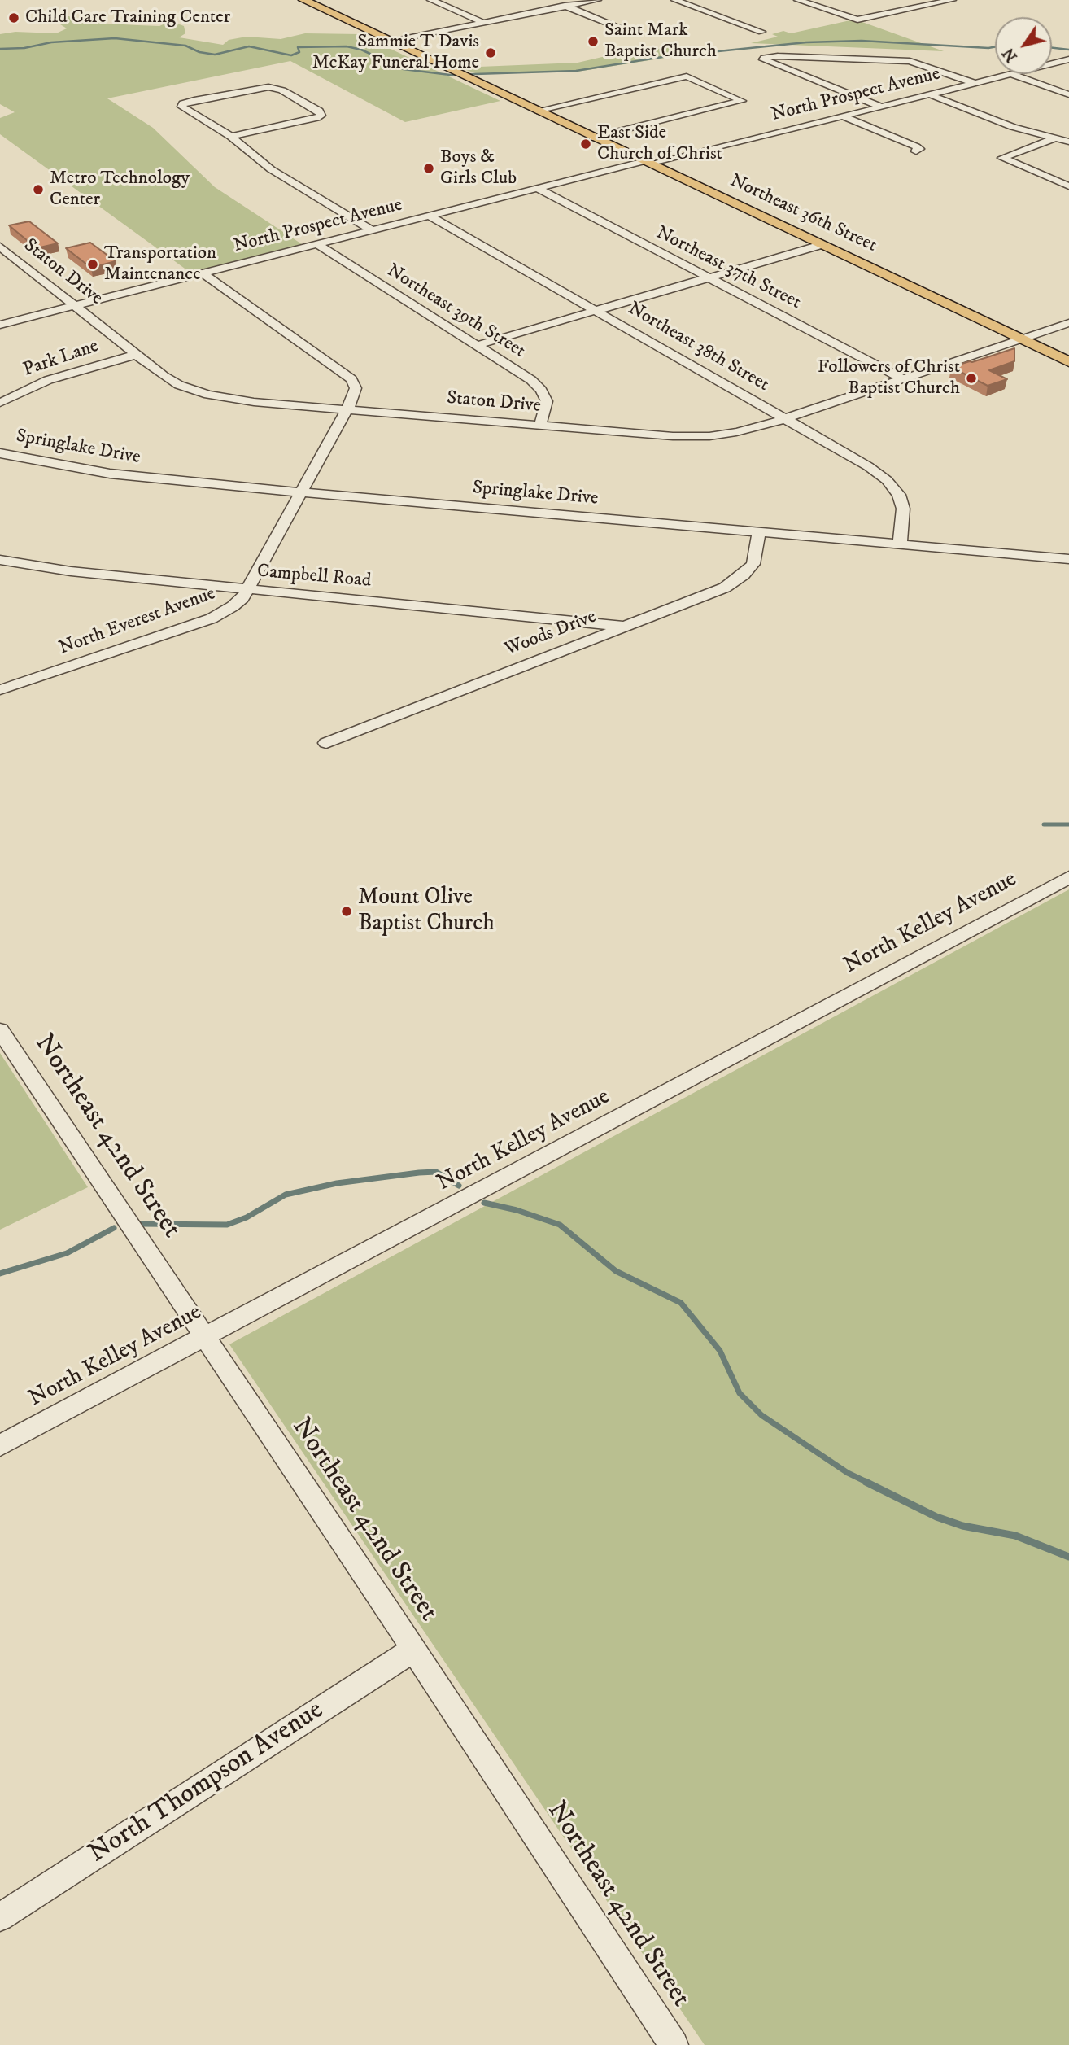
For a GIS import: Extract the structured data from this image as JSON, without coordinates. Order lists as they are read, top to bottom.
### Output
{
  "streets": {
    "main road": ["Northeast 36th Street"],
    "street": [
      "North Prospect Avenue",
      "Northeast 37th Street",
      "Staton Drive",
      "Northeast 39th Street",
      "Northeast 38th Street",
      "Park Lane",
      "Springlake Drive",
      "Campbell Road",
      "North Everest Avenue",
      "Woods Drive",
      "North Kelley Avenue",
      "Northeast 42nd Street",
      "North Thompson Avenue"
    ]
  },
  "crossings": [
    ["North Prospect Avenue", "Northeast 36th Street"],
    ["North Prospect Avenue", "Northeast 37th Street"],
    ["North Prospect Avenue", "Staton Drive"],
    ["North Prospect Avenue", "Northeast 39th Street"],
    ["North Prospect Avenue", "Northeast 38th Street"],
    ["North Prospect Avenue", "North Everest Avenue"],
    ["Northeast 36th Street", "Staton Drive"],
    ["Northeast 37th Street", "Staton Drive"],
    ["Staton Drive", "Northeast 39th Street"],
    ["Staton Drive", "Northeast 38th Street"],
    ["Staton Drive", "Park Lane"],
    ["Staton Drive", "North Everest Avenue"],
    ["Northeast 38th Street", "Springlake Drive"],
    ["Springlake Drive", "North Everest Avenue"],
    ["Springlake Drive", "Woods Drive"],
    ["Campbell Road", "North Everest Avenue"],
    ["Campbell Road", "Woods Drive"],
    ["North Kelley Avenue", "Northeast 42nd Street"],
    ["Northeast 42nd Street", "North Thompson Avenue"]
  ],
  "places": [
    "Child Care Training Center",
    "Saint Mark Baptist Church",
    "Sammie T Davis McKay Funeral Home",
    "East Side Church of Christ",
    "Boys & Girls Club",
    "Metro Technology Center",
    "Transportation Maintenance",
    "Followers of Christ Baptist Church",
    "Mount Olive Baptist Church"
  ],
  "north": "bottom left"
}
